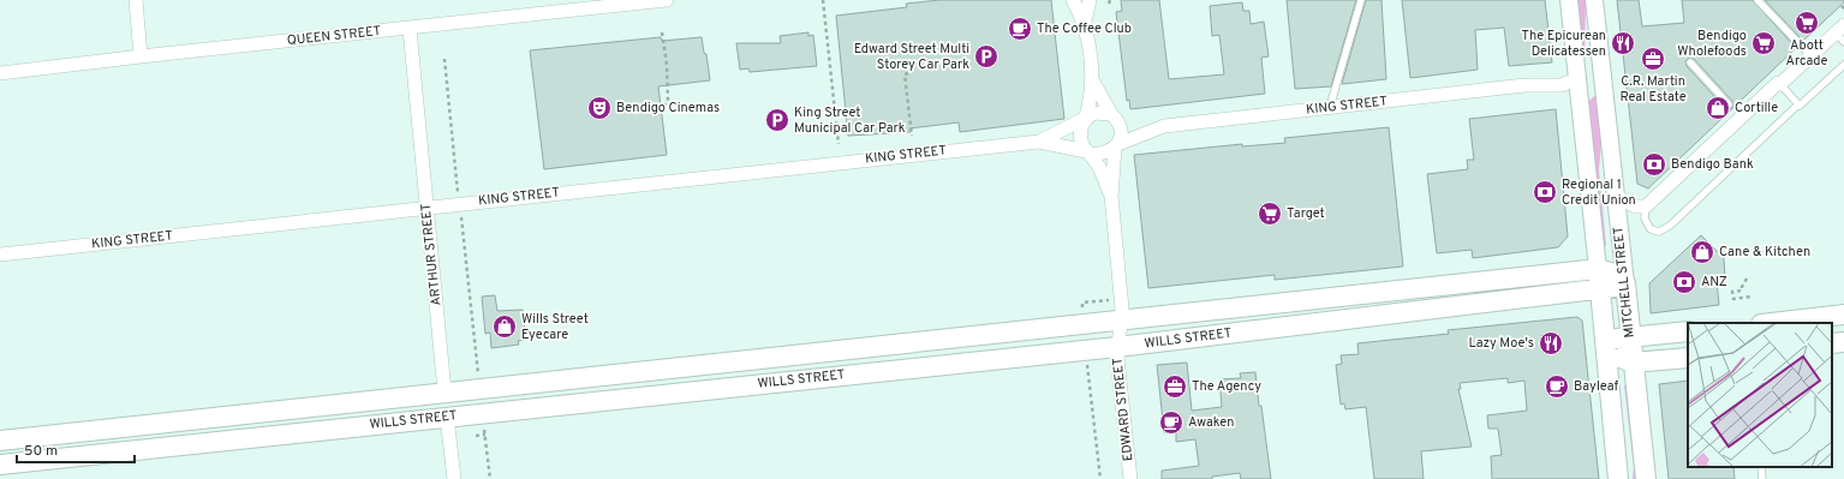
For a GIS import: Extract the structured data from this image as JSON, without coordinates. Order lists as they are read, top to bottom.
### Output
{
  "streets": {
    "main road": ["ARTHUR STREET", "MITCHELL STREET", "WILLS STREET"],
    "street": ["QUEEN STREET", "KING STREET", "EDWARD STREET"]
  },
  "crossings": [
    ["QUEEN STREET", "ARTHUR STREET"],
    ["KING STREET", "ARTHUR STREET"],
    ["KING STREET", "MITCHELL STREET"],
    ["KING STREET", "EDWARD STREET"],
    ["ARTHUR STREET", "WILLS STREET"],
    ["MITCHELL STREET", "WILLS STREET"],
    ["WILLS STREET", "EDWARD STREET"]
  ],
  "places": {
    "supermarket": ["Abott Arcade", "Bendigo Wholefoods", "Target"],
    "cafe": ["The Coffee Club", "Bayleaf", "Awaken"],
    "restaurant": ["The Epicurean Delicatessen", "Lazy Moe's"],
    "parking": ["Edward Street Multi Storey Car Park", "King Street Municipal Car Park"],
    "office": ["C.R. Martin Real Estate", "The Agency"],
    "theatre": ["Bendigo Cinemas"],
    "shop": ["Cortille", "Cane & Kitchen", "Wills Street Eyecare"],
    "bank": ["Bendigo Bank", "Regional 1 Credit Union", "ANZ"]
  },
  "scale_bar": "50 m"
}
